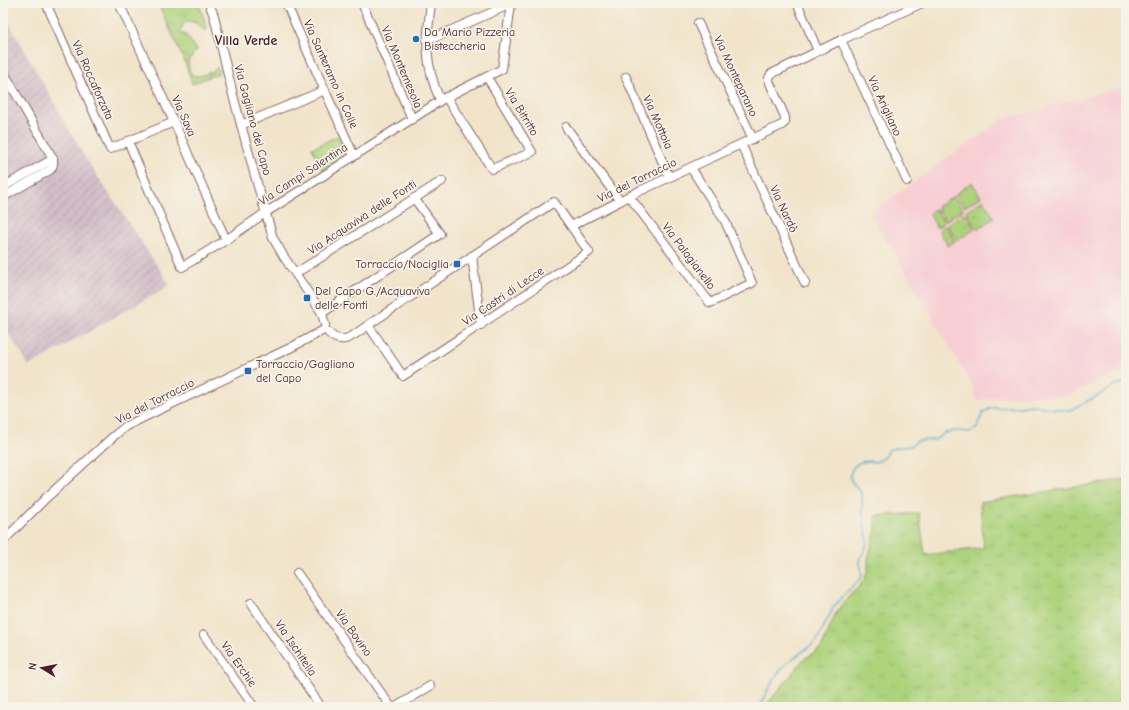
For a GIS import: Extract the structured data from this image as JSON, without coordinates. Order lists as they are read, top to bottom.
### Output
{
  "streets": {
    "street": [
      "Via Montemesola",
      "Via Santeramo in Colle",
      "Via Monteparano",
      "Via Roccaforzata",
      "Via Arigliano",
      "Via Bitritto",
      "Via Sava",
      "Via Gagliano del Capo",
      "Via Mottola",
      "Via Campi Salentina",
      "Via del Torraccio",
      "Via Nardò",
      "Via Acquaviva delle Fonti",
      "Via Palagianello",
      "Via Castri di Lecce",
      "Via Bovino",
      "Via Ischitella",
      "Via Erchie"
    ]
  },
  "crossings": [
    ["Via Montemesola", "Via Campi Salentina"],
    ["Via Santeramo in Colle", "Via Campi Salentina"],
    ["Via Monteparano", "Via del Torraccio"],
    ["Via Roccaforzata", "Via Campi Salentina"],
    ["Via Arigliano", "Via del Torraccio"],
    ["Via Bitritto", "Via Campi Salentina"],
    ["Via Sava", "Via Campi Salentina"],
    ["Via Gagliano del Capo", "Via Campi Salentina"],
    ["Via Gagliano del Capo", "Via del Torraccio"],
    ["Via Gagliano del Capo", "Via Acquaviva delle Fonti"],
    ["Via Mottola", "Via del Torraccio"],
    ["Via del Torraccio", "Via Nardò"],
    ["Via del Torraccio", "Via Palagianello"],
    ["Via del Torraccio", "Via Castri di Lecce"]
  ],
  "districts": ["Villa Verde"],
  "places": {
    "other": ["Da Mario Pizzeria Bisteccheria"],
    "transit": ["Torraccio/Nociglia", "Del Capo G./Acquaviva delle Fonti", "Torraccio/Gagliano del Capo"]
  },
  "north": "left"
}
